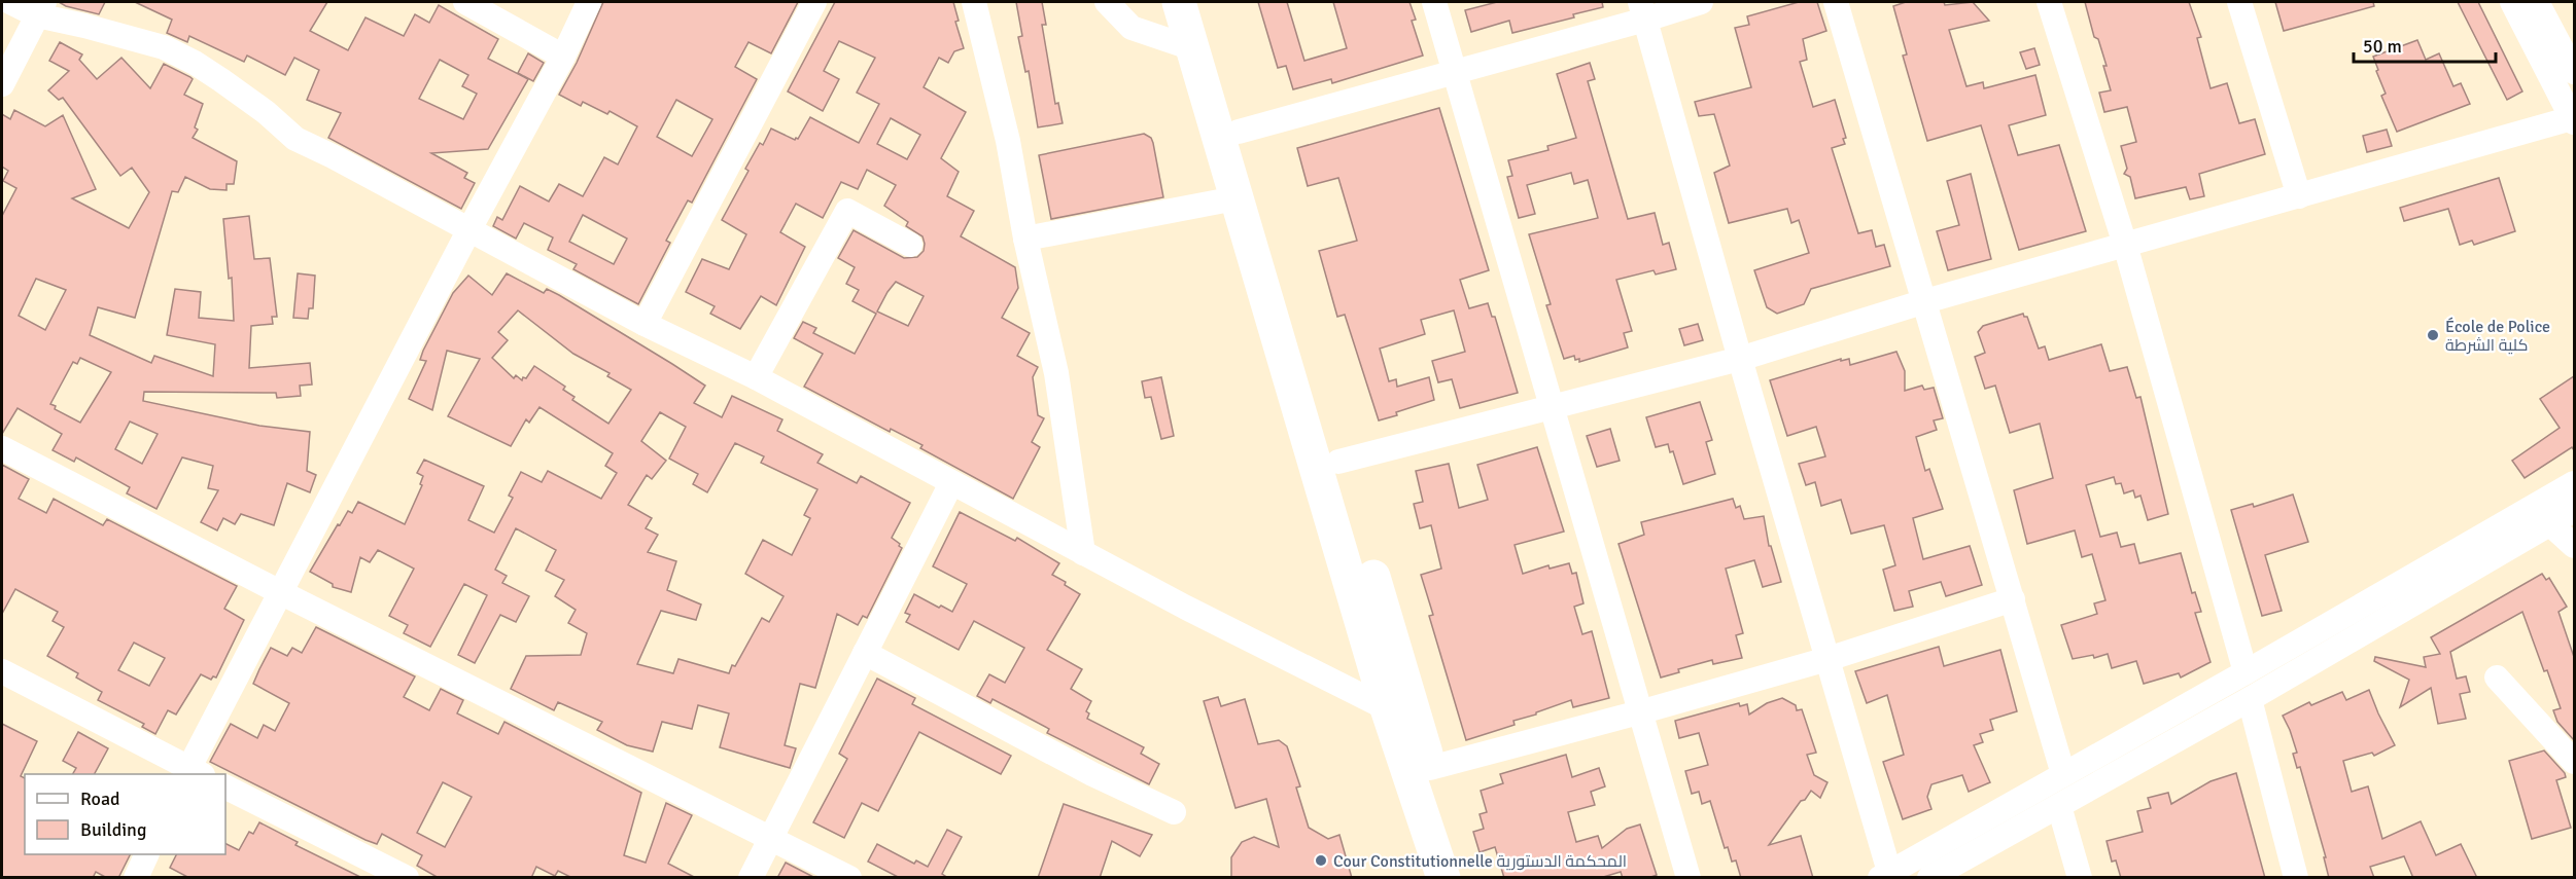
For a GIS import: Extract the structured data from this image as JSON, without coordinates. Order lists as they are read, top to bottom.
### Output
{
  "places": ["École de Police كلية الشرطة", "Cour Constitutionnelle المحكمة الدستورية"],
  "legend": ["Road", "Building"],
  "scale_bar": "50 m"
}
